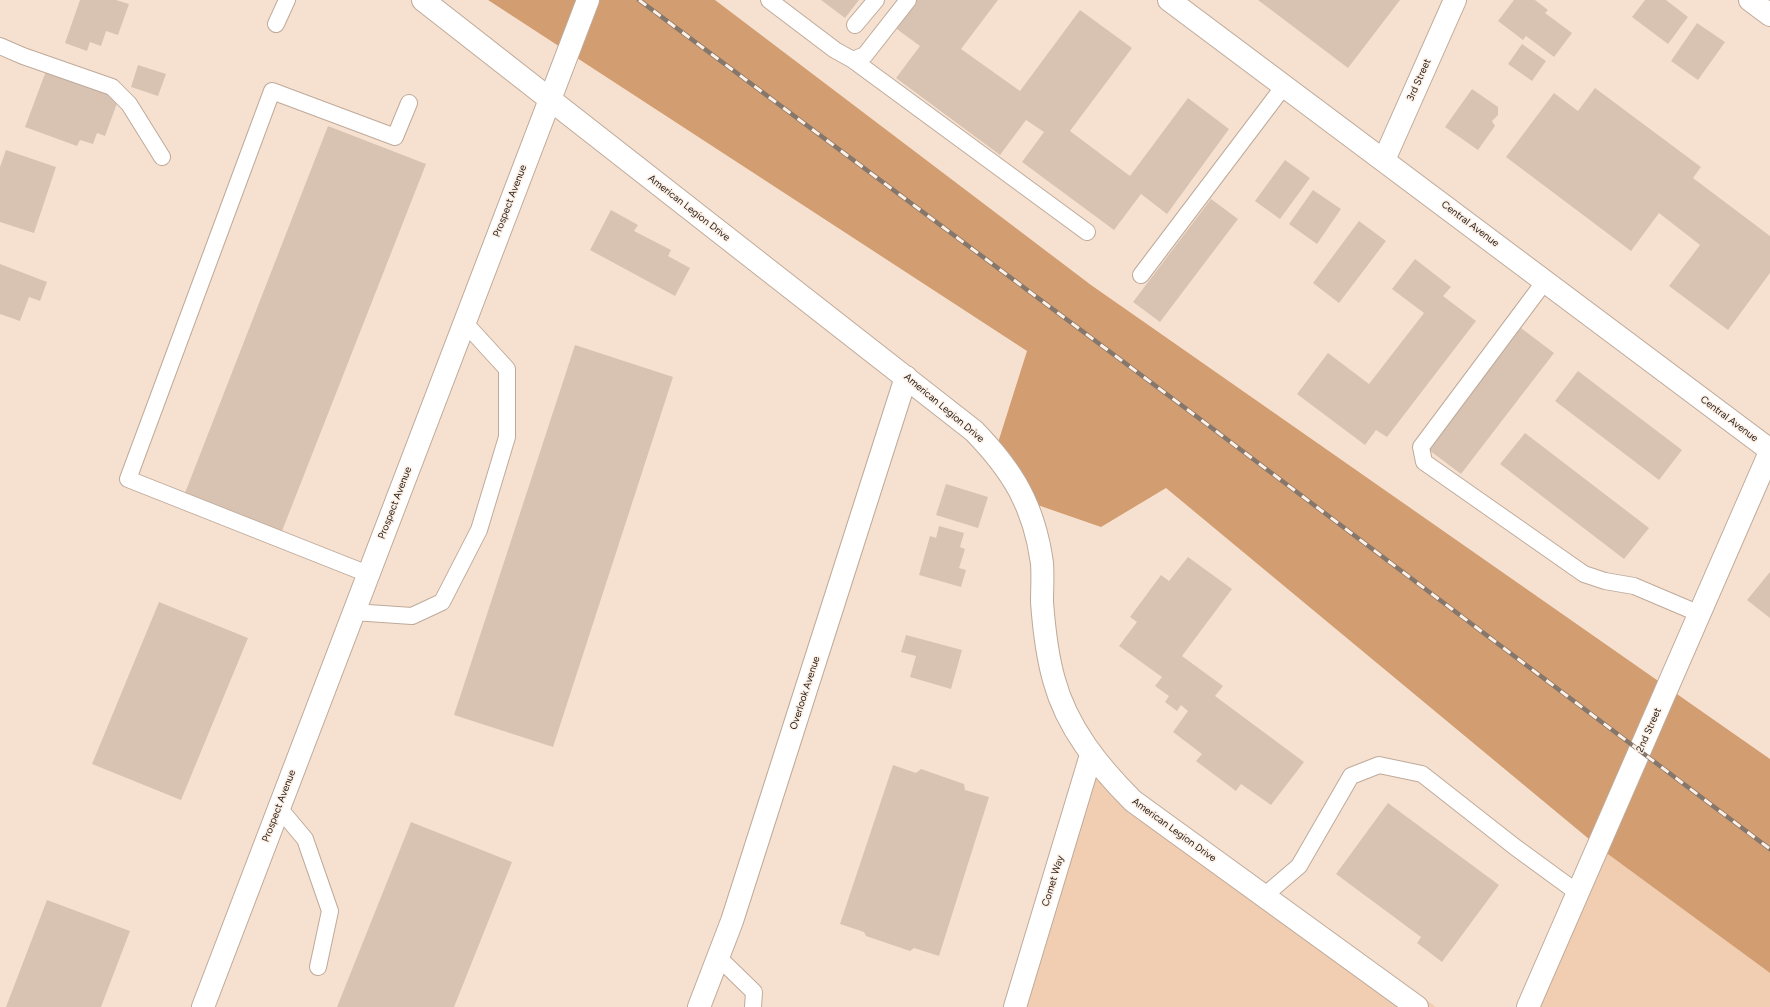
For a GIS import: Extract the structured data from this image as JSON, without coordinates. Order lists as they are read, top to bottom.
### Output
{
  "streets": {
    "street": [
      "3rd Street",
      "Prospect Avenue",
      "American Legion Drive",
      "Central Avenue",
      "Overlook Avenue",
      "2nd Street",
      "Comet Way"
    ]
  },
  "crossings": [
    ["3rd Street", "Central Avenue"],
    ["Prospect Avenue", "American Legion Drive"],
    ["American Legion Drive", "Overlook Avenue"],
    ["American Legion Drive", "Comet Way"],
    ["Central Avenue", "2nd Street"]
  ]
}
